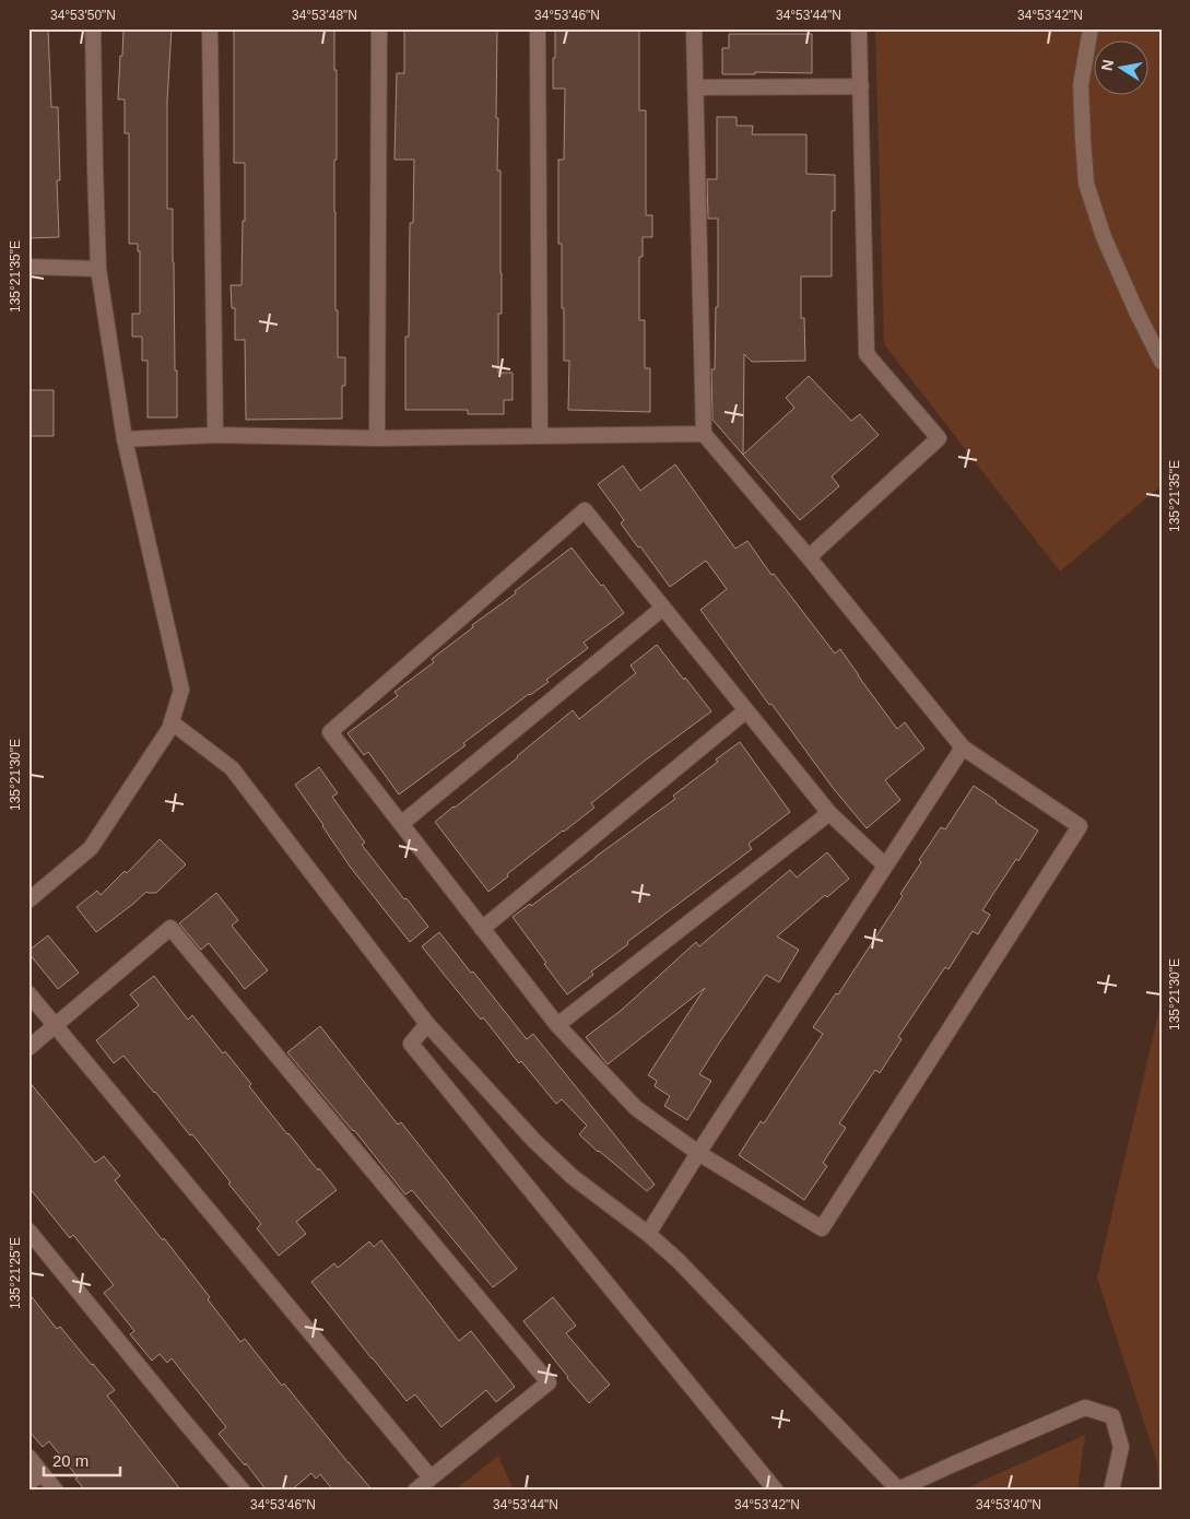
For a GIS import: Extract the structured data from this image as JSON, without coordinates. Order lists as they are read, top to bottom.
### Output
{
  "scale_bar": "20 m",
  "north": "left",
  "coordinates": [
    "34°53'50\"N",
    "34°53'48\"N",
    "34°53'46\"N",
    "34°53'44\"N",
    "34°53'42\"N",
    "135°21'35\"E",
    "135°21'30\"E",
    "135°21'25\"E",
    "34°53'40\"N"
  ]
}
